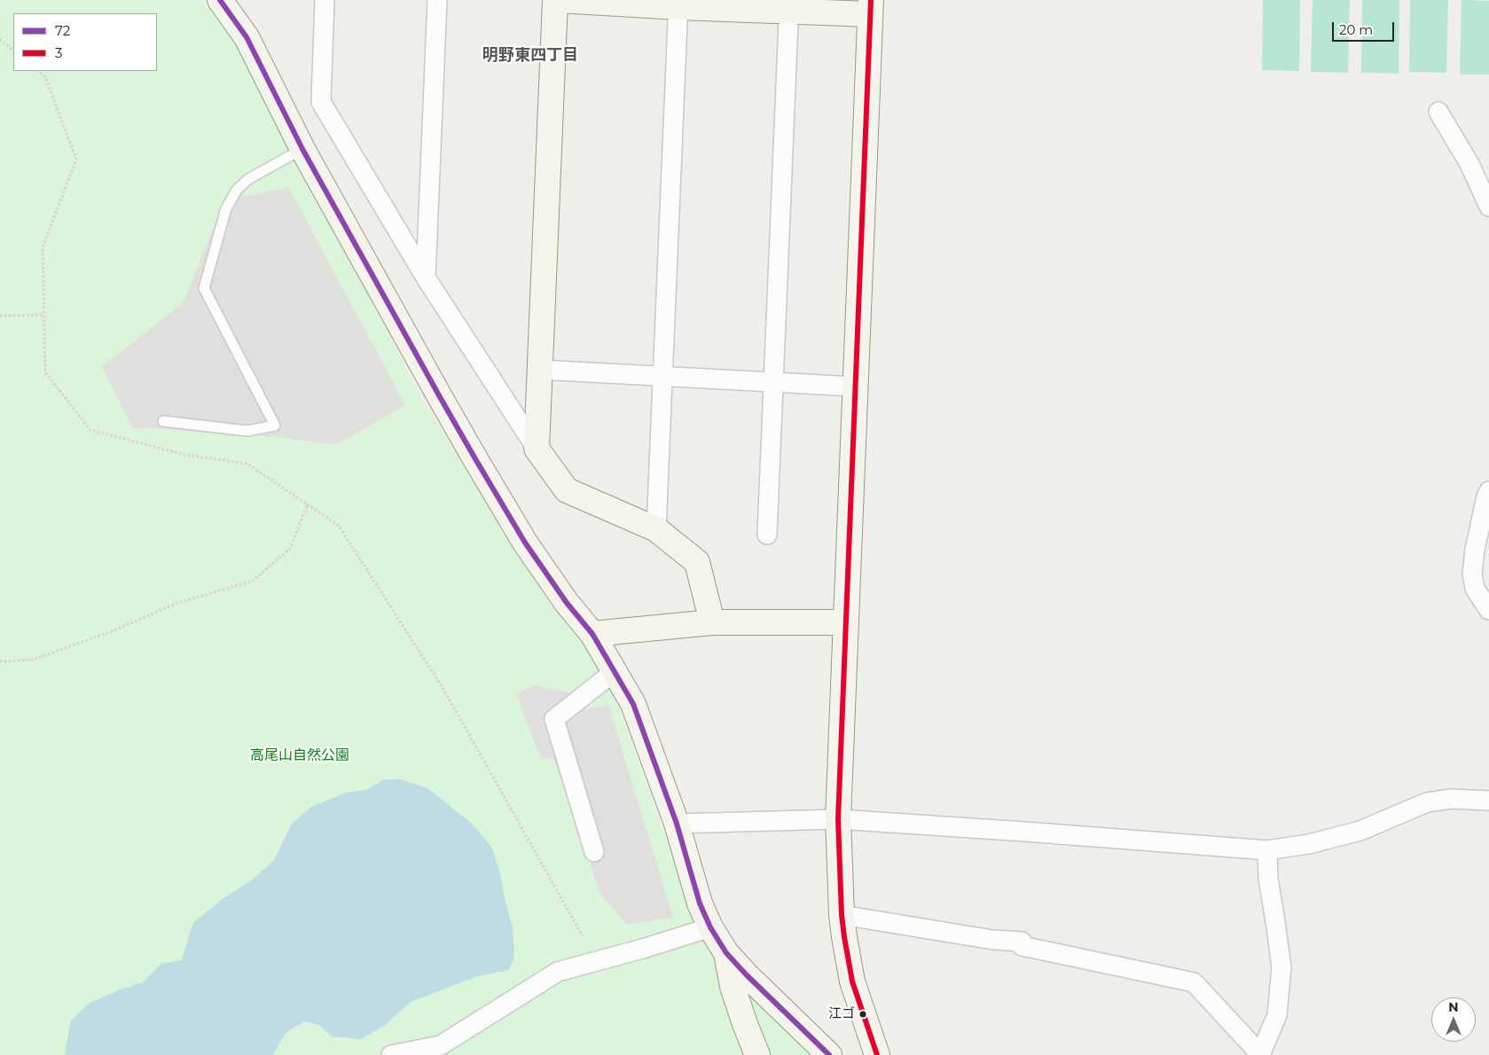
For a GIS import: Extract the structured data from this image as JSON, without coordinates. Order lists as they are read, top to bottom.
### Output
{
  "districts": ["明野東四丁目"],
  "parks": ["高尾山自然公園"],
  "places": ["江ゴ"],
  "lines": ["transit line 72", "transit line 3"],
  "legend": ["72", "3"],
  "scale_bar": "20 m",
  "north": "top"
}
